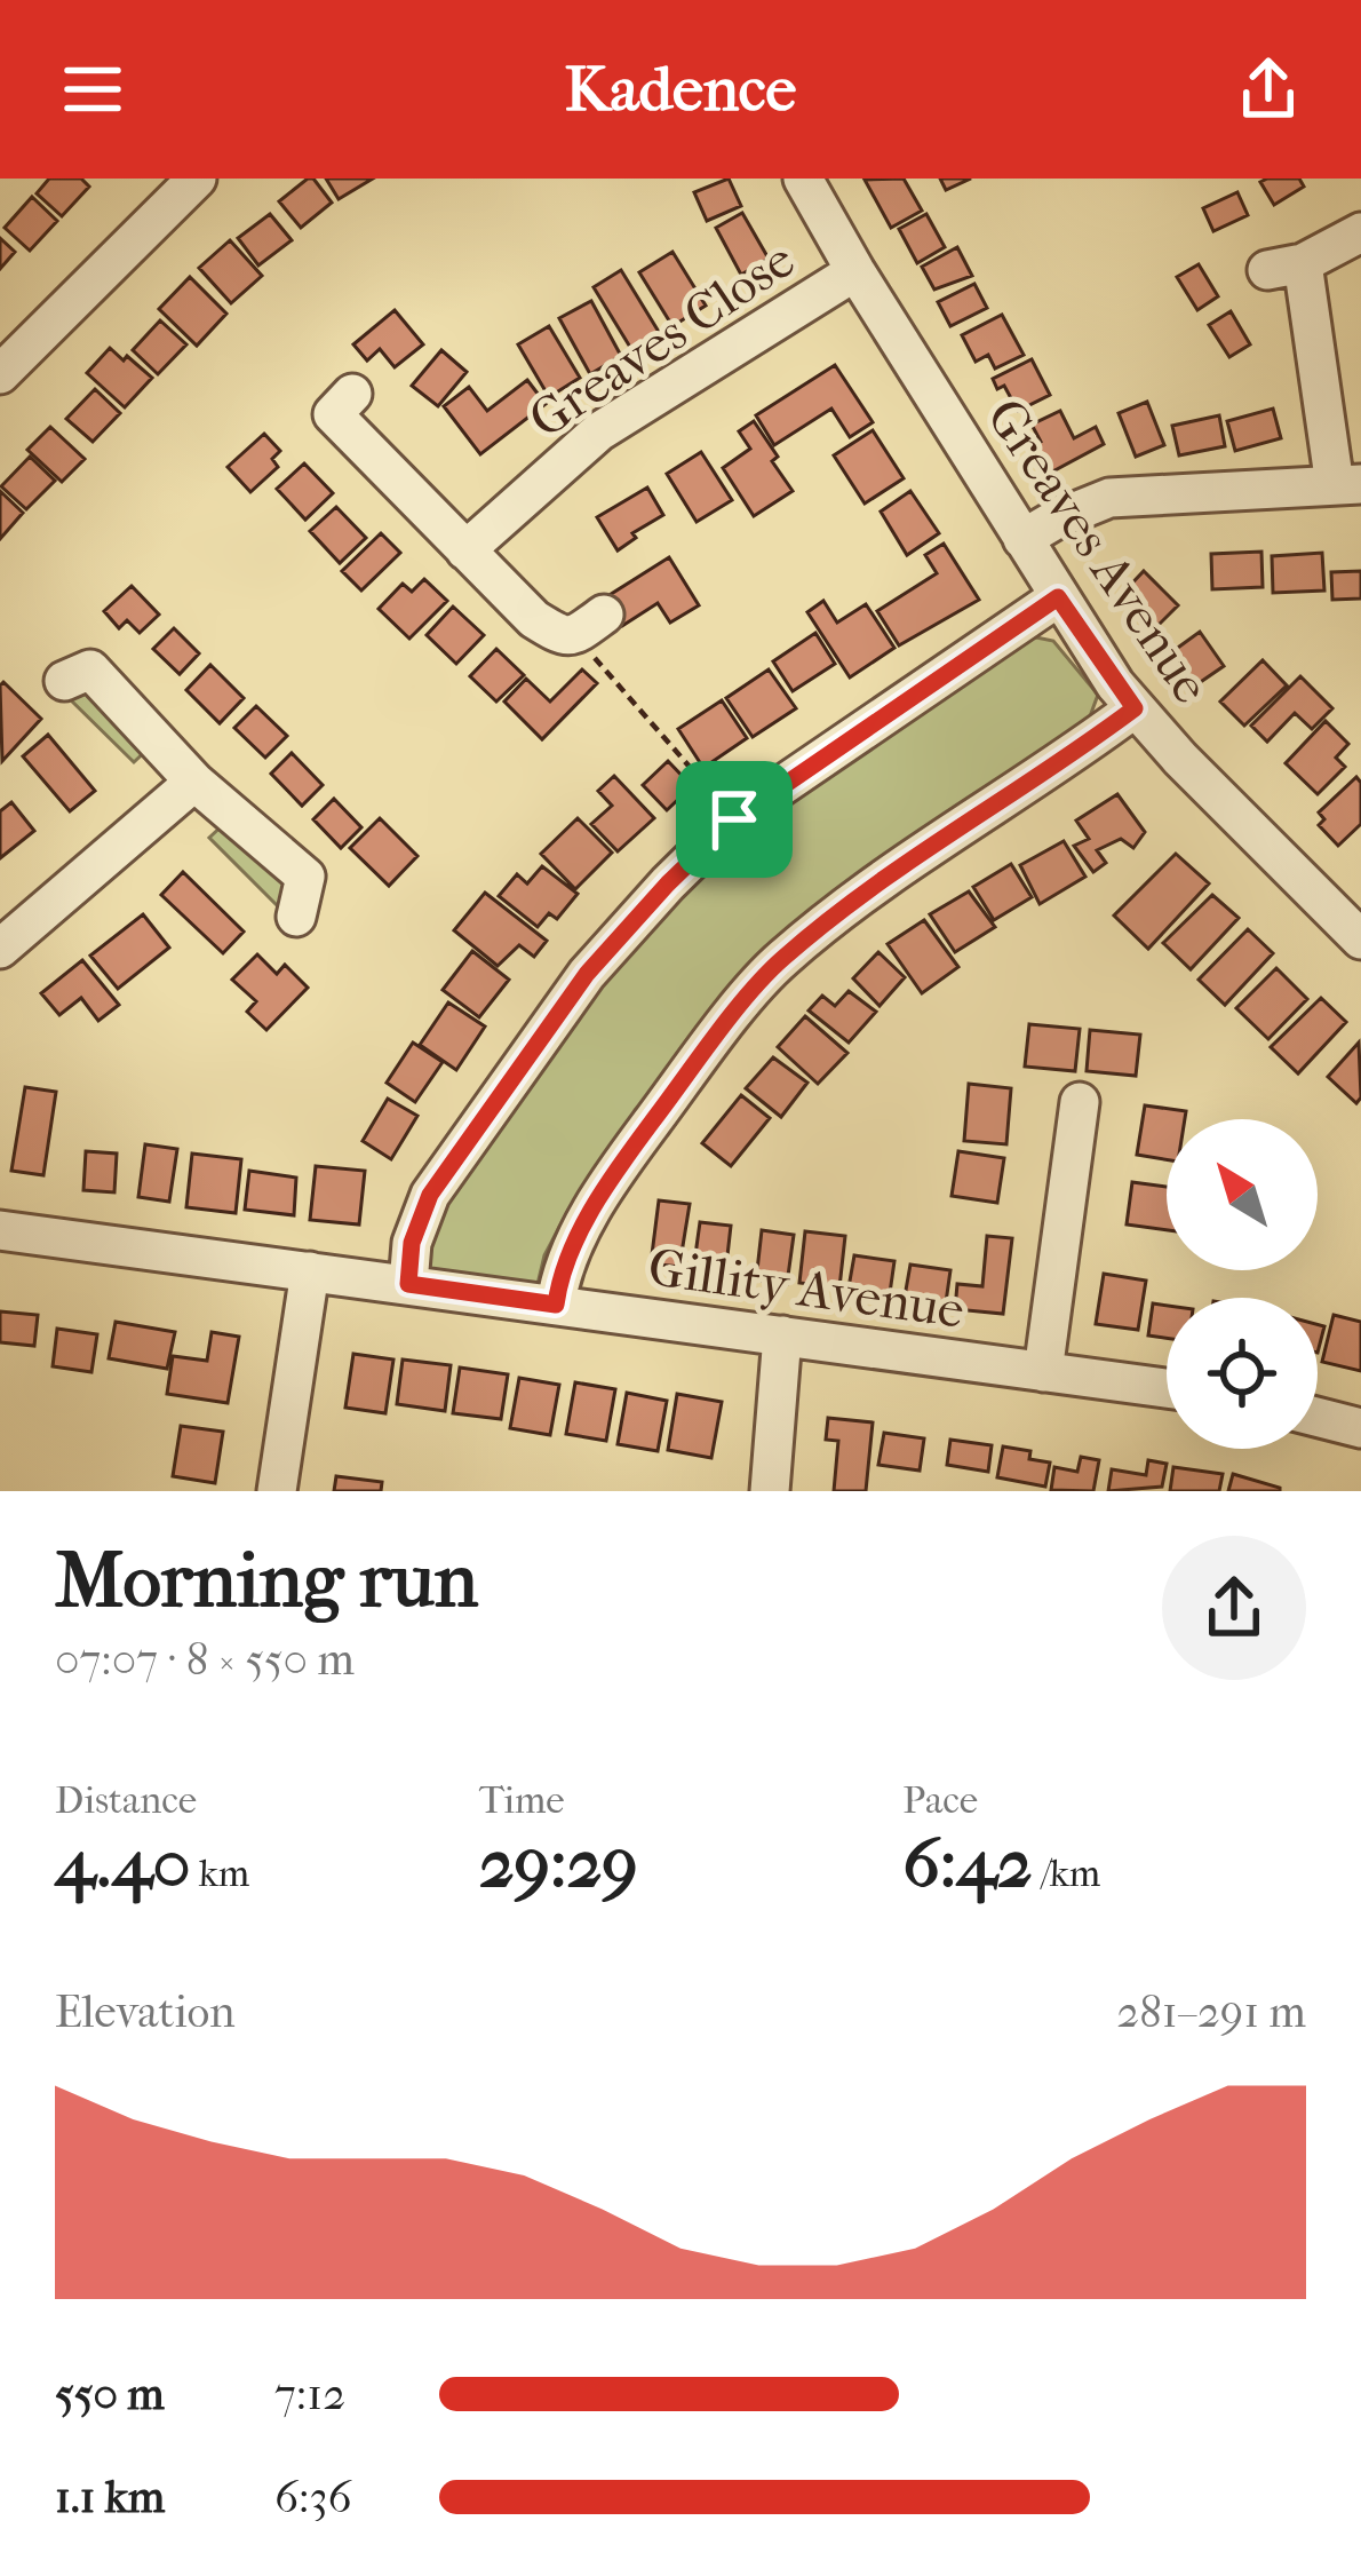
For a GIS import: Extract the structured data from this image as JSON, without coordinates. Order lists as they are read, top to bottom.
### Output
{
  "streets": {
    "street": ["Greaves Close", "Greaves Avenue", "Gillity Avenue"]
  },
  "crossings": [
    ["Greaves Close", "Greaves Avenue"]
  ],
  "north": "top left",
  "page": {
    "header": "Kadence",
    "heading": ["Morning run", "07:07 · 8 × 550 m"],
    "stats": [
      ["Distance", "4.40 km"],
      ["Time", "29:29"],
      ["Pace", "6:42 /km"]
    ],
    "chart": ["Elevation", "281–291 m"],
    "list": [
      {
        "name": "550 m",
        "note": "7:12"
      },
      {
        "name": "1.1 km",
        "note": "6:36"
      }
    ]
  }
}
